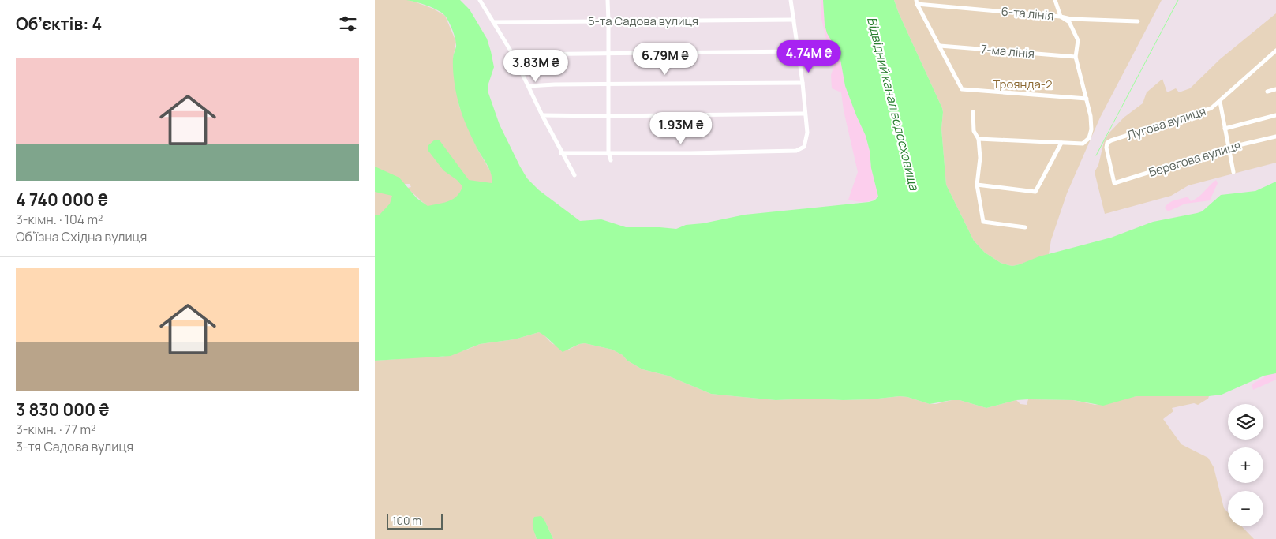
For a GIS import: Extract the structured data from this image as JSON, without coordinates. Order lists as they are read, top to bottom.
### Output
{
  "streets": {
    "street": [
      "6-та лінія",
      "5-та Садова вулиця",
      "7-ма лінія",
      "Лугова вулиця",
      "Берегова вулиця"
    ]
  },
  "crossings": [
    ["Лугова вулиця", "Берегова вулиця"]
  ],
  "water": ["Відвідний канал водосховища"],
  "parks": ["Троянда-2"],
  "scale_bar": "100 m",
  "page": {
    "heading": "Об’єктів: 4",
    "price": [
      "4.74M ₴",
      "6.79M ₴",
      "3.83M ₴",
      "1.93M ₴"
    ],
    "list": [
      {
        "name": "4 740 000 ₴",
        "note": "3-кімн. · 104 m² · Обʼїзна Східна вулиця"
      },
      {
        "name": "3 830 000 ₴",
        "note": "3-кімн. · 77 m² · 3-тя Садова вулиця"
      }
    ],
    "map_buttons": ["+", "−"],
    "scale": "100 m"
  }
}
